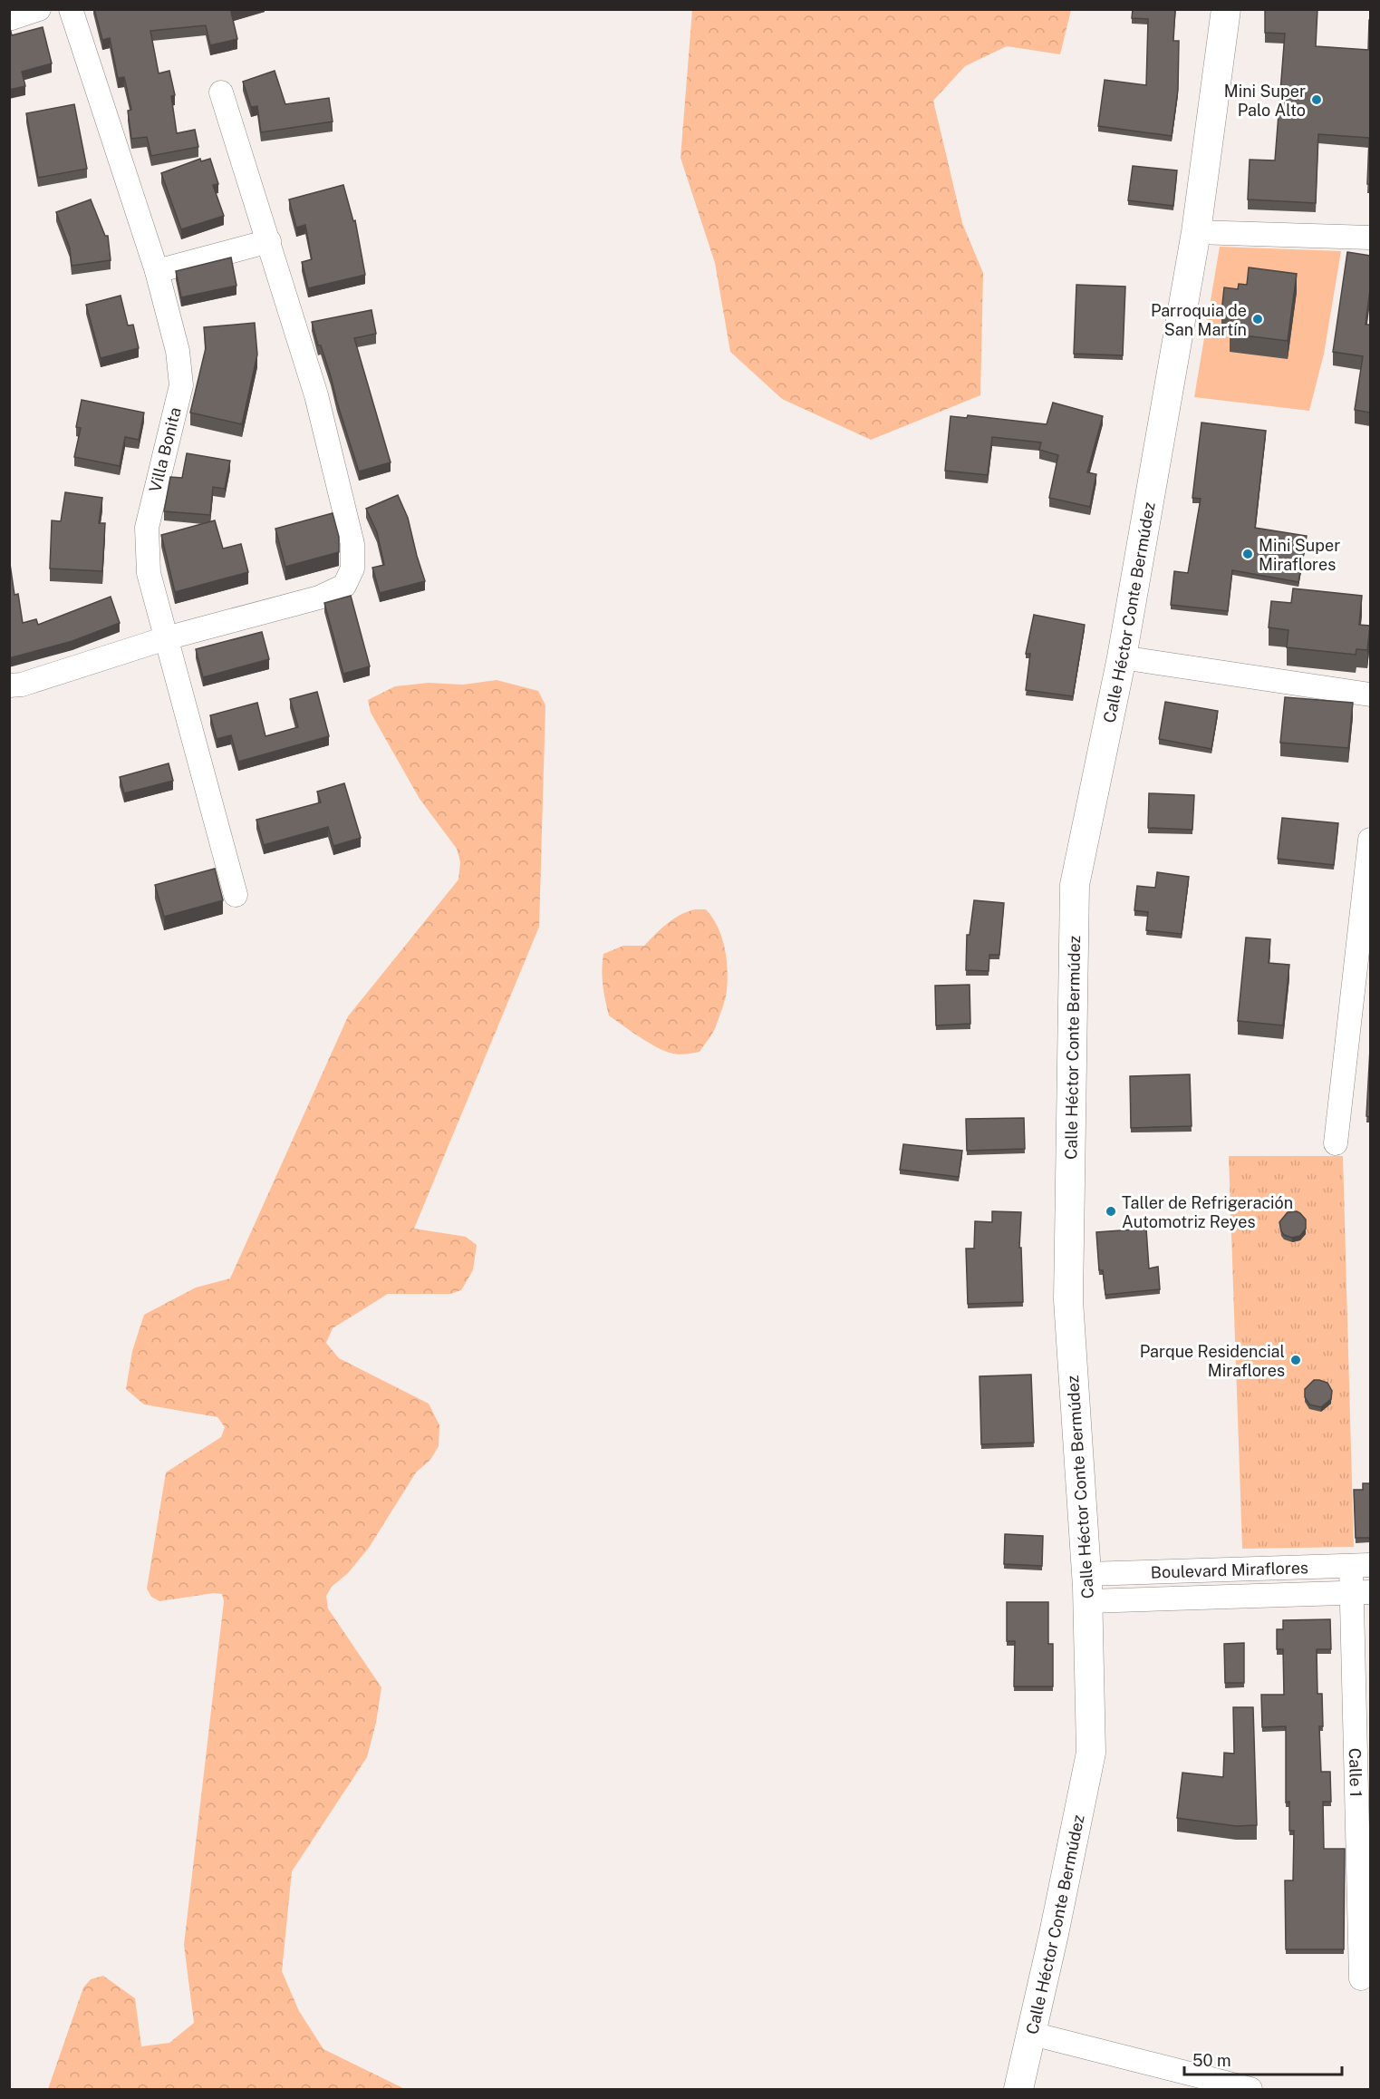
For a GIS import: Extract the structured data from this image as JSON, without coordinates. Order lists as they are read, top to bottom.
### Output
{
  "streets": {
    "street": [
      "Villa Bonita",
      "Calle Héctor Conte Bermúdez",
      "Boulevard Miraflores",
      "Calle 1"
    ]
  },
  "crossings": [
    ["Calle Héctor Conte Bermúdez", "Boulevard Miraflores"],
    ["Boulevard Miraflores", "Calle 1"]
  ],
  "places": [
    "Mini Super Palo Alto",
    "Parroquia de San Martín",
    "Mini Super Miraflores",
    "Taller de Refrigeración Automotriz Reyes",
    "Parque Residencial Miraflores"
  ],
  "scale_bar": "50 m"
}
